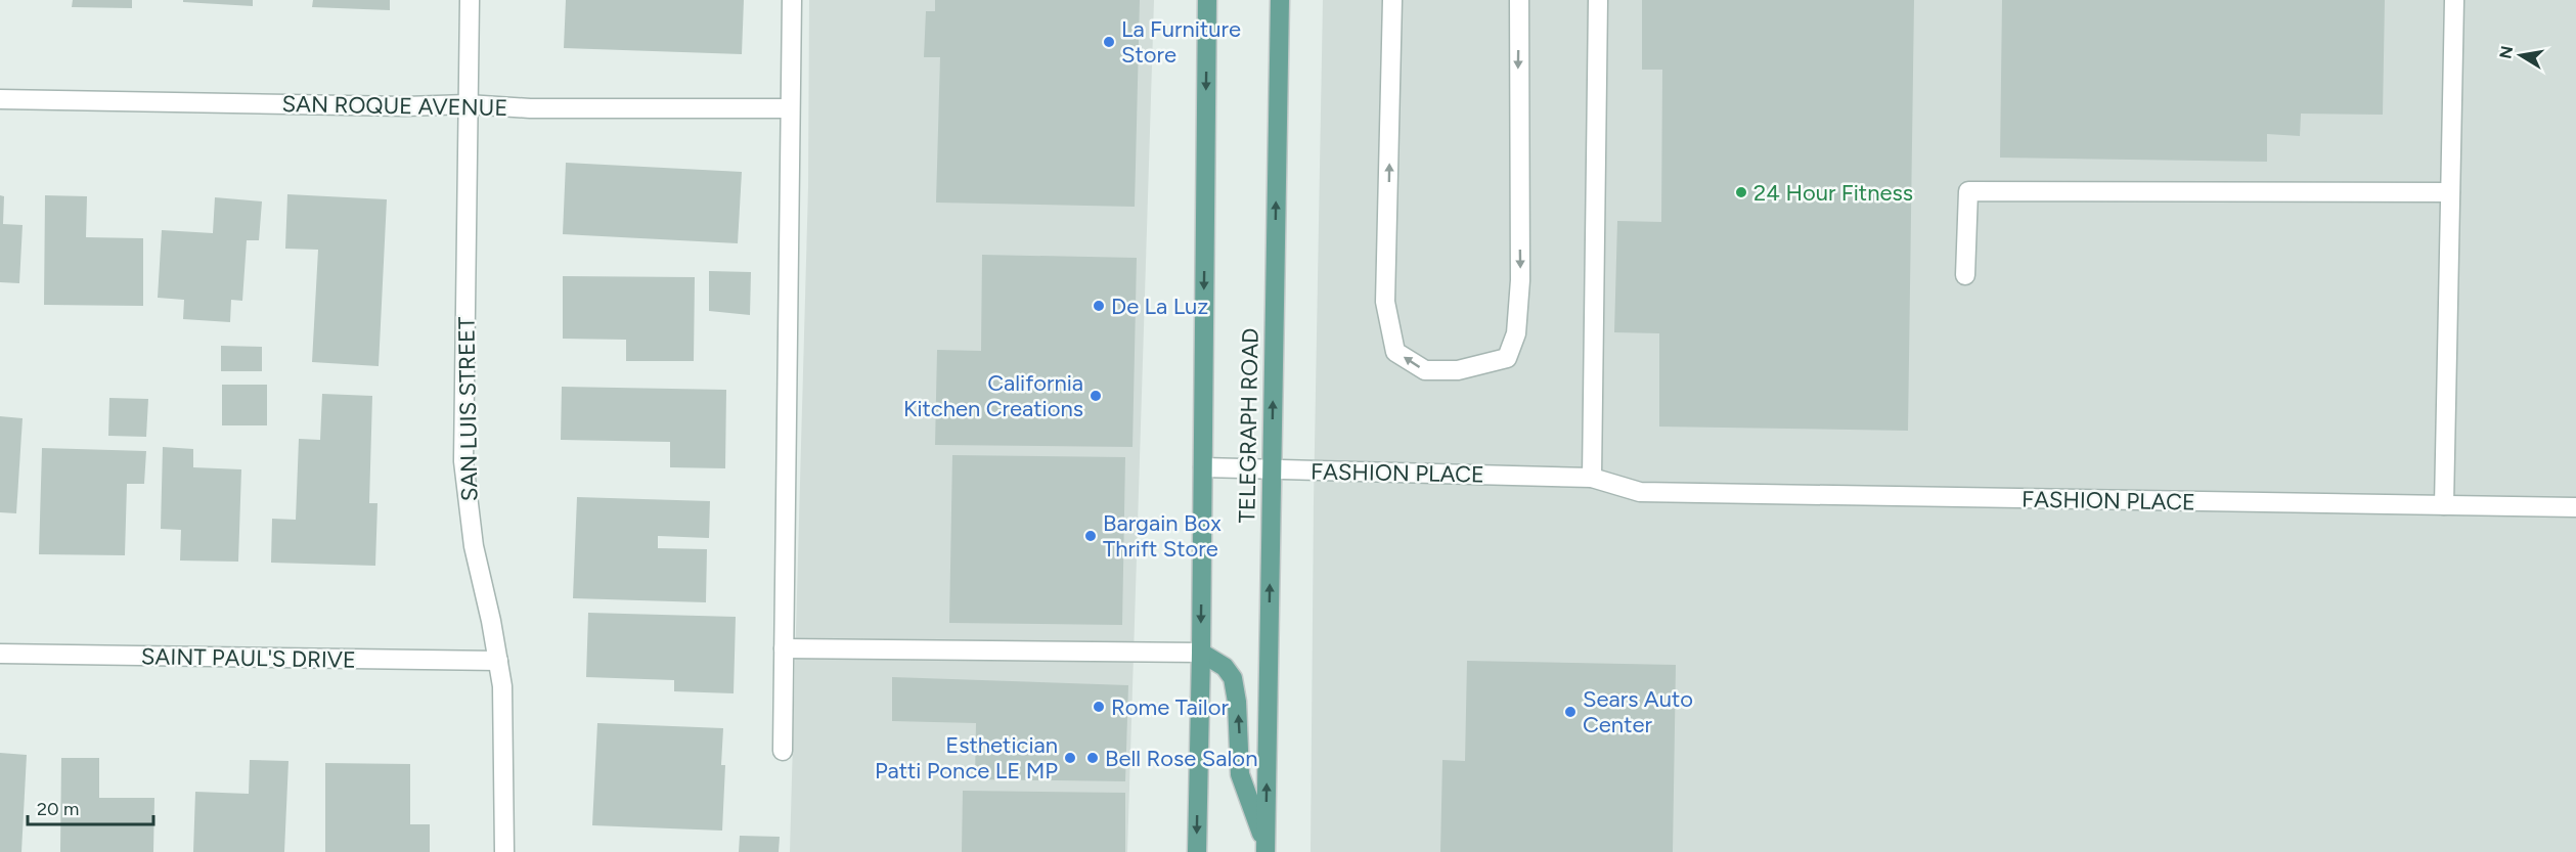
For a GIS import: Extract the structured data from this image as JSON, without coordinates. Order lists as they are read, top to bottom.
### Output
{
  "streets": {
    "main road": ["TELEGRAPH ROAD"],
    "street": [
      "SAN ROQUE AVENUE",
      "SAN LUIS STREET",
      "FASHION PLACE",
      "SAINT PAUL'S DRIVE"
    ]
  },
  "crossings": [
    ["SAN ROQUE AVENUE", "SAN LUIS STREET"],
    ["SAN LUIS STREET", "SAINT PAUL'S DRIVE"],
    ["TELEGRAPH ROAD", "FASHION PLACE"]
  ],
  "places": [
    "La Furniture Store",
    "24 Hour Fitness",
    "De La Luz",
    "California Kitchen Creations",
    "Bargain Box Thrift Store",
    "Rome Tailor",
    "Sears Auto Center",
    "Esthetician Patti Ponce LE MP",
    "Bell Rose Salon"
  ],
  "scale_bar": "20 m",
  "north": "left"
}
